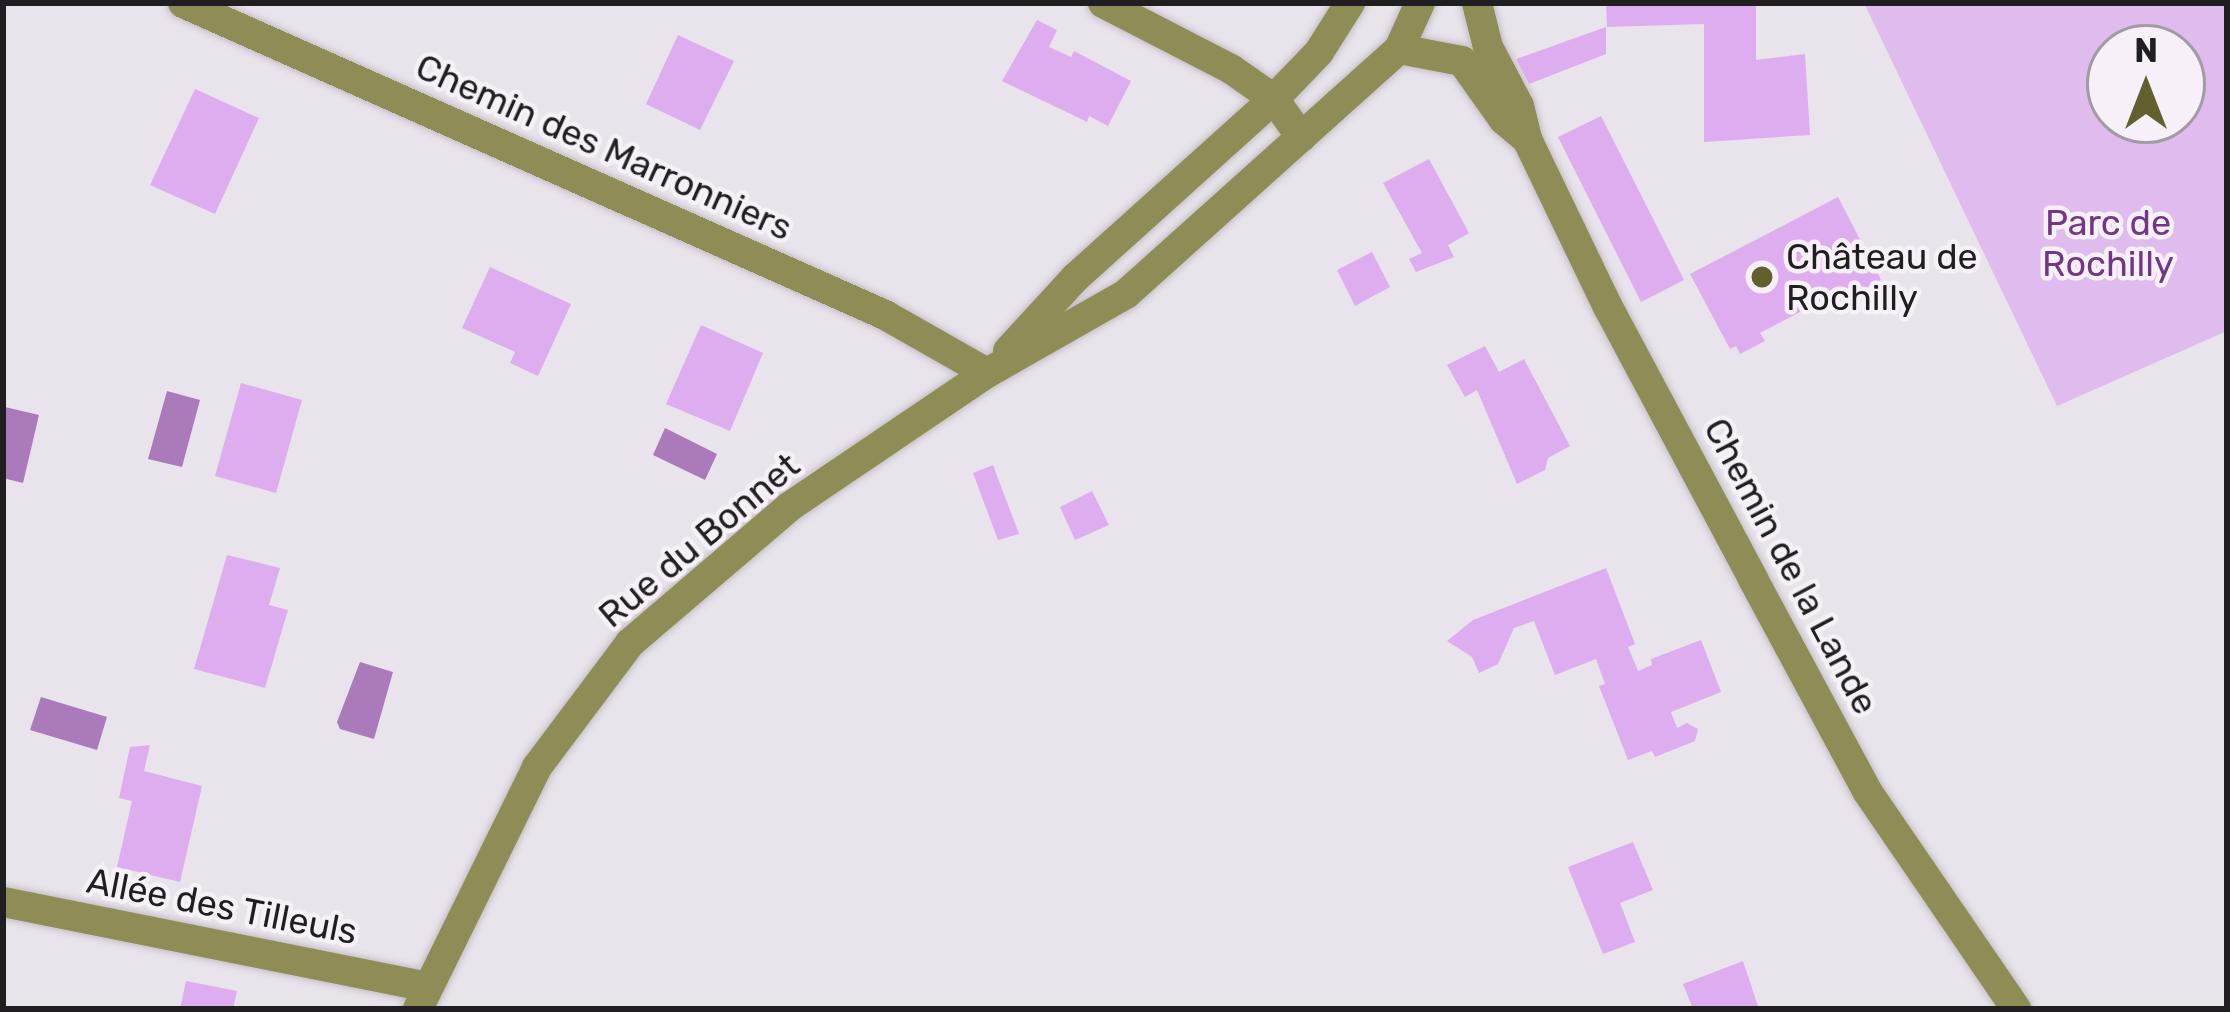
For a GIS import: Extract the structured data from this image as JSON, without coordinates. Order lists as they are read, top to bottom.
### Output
{
  "streets": {
    "street": [
      "Chemin des Marronniers",
      "Rue du Bonnet",
      "Chemin de la Lande",
      "Allée des Tilleuls"
    ]
  },
  "crossings": [
    ["Chemin des Marronniers", "Rue du Bonnet"],
    ["Rue du Bonnet", "Chemin de la Lande"],
    ["Rue du Bonnet", "Allée des Tilleuls"]
  ],
  "parks": ["Parc de Rochilly"],
  "places": ["Château de Rochilly"],
  "north": "top"
}
